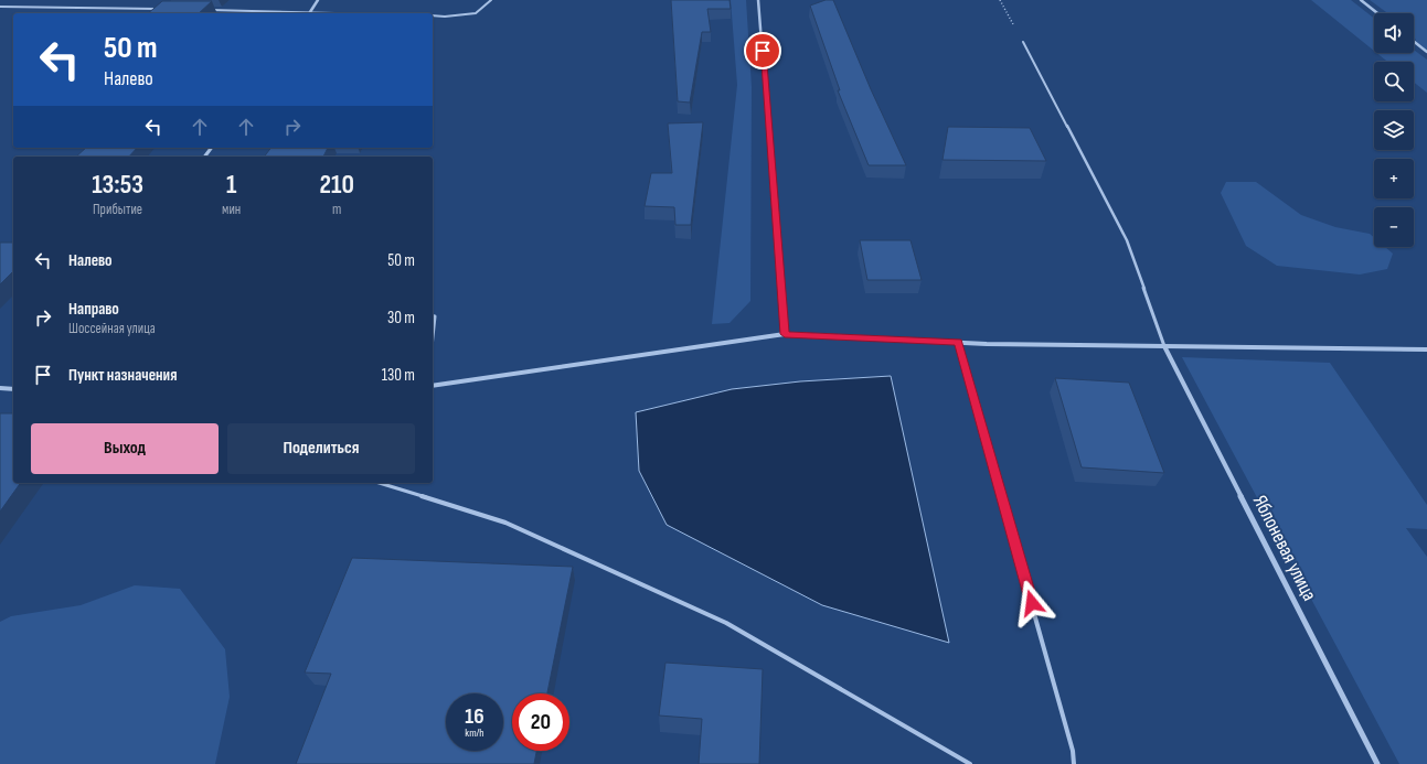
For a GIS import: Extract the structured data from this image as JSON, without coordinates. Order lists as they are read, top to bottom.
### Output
{
  "streets": {
    "street": ["Яблоневая улица"]
  },
  "page": {
    "map_buttons": ["+", "−"],
    "turn": ["50 m", "Налево"],
    "eta": [
      "13:53",
      "Прибытие",
      "1",
      "мин",
      "210",
      "m"
    ],
    "list": [
      {
        "name": "Налево",
        "value": "50 m"
      },
      {
        "name": "Направо",
        "note": "Шоссейная улица",
        "value": "30 m"
      },
      {
        "name": "Пункт назначения",
        "value": "130 m"
      }
    ],
    "buttons": ["Выход", "Поделиться"],
    "speed": "16 km/h",
    "limit": "20"
  }
}
